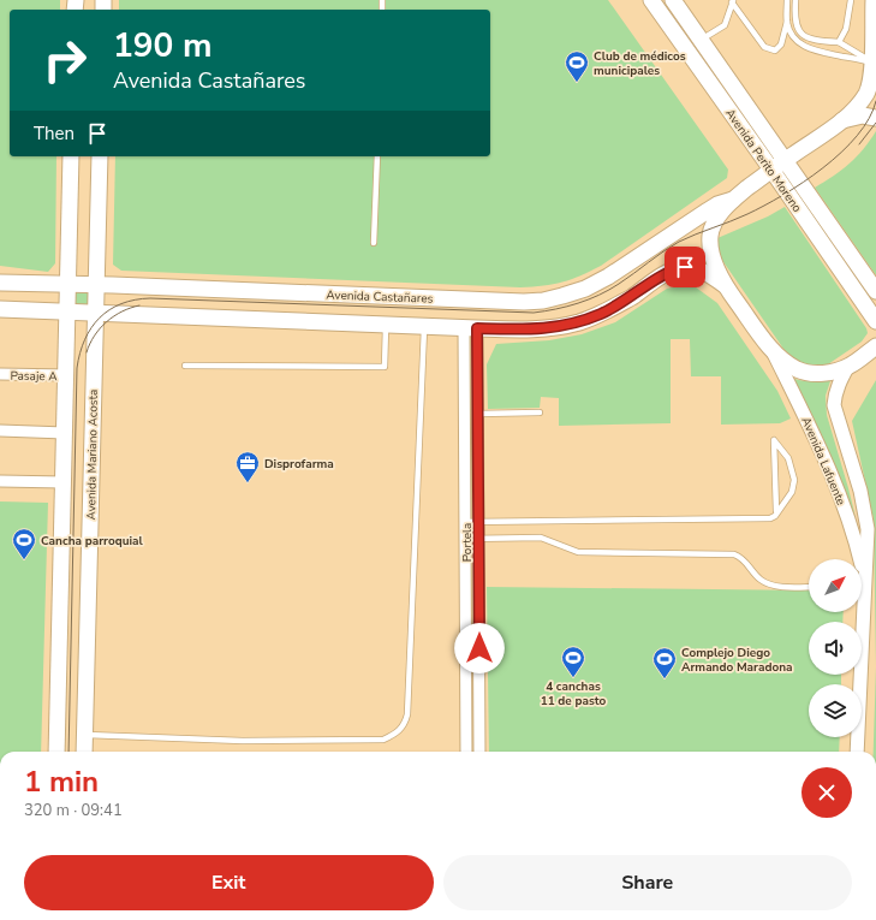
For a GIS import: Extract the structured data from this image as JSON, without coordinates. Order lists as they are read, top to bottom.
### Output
{
  "streets": {
    "main road": ["Avenida Perito Moreno", "Avenida Castañares", "Avenida Mariano Acosta"],
    "street": ["Pasaje A", "Avenida Lafuente", "Portela"]
  },
  "crossings": [
    ["Avenida Castañares", "Avenida Mariano Acosta"]
  ],
  "places": {
    "sports": [
      "Club de médicos municipales",
      "Cancha parroquial",
      "4 canchas 11 de pasto",
      "Complejo Diego Armando Maradona"
    ],
    "office": ["Disprofarma"]
  },
  "north": "top right",
  "page": {
    "turn": ["190 m", "Avenida Castañares"],
    "then": "Then",
    "heading": ["1 min", "320 m · 09:41"],
    "buttons": ["Exit", "Share"]
  }
}
